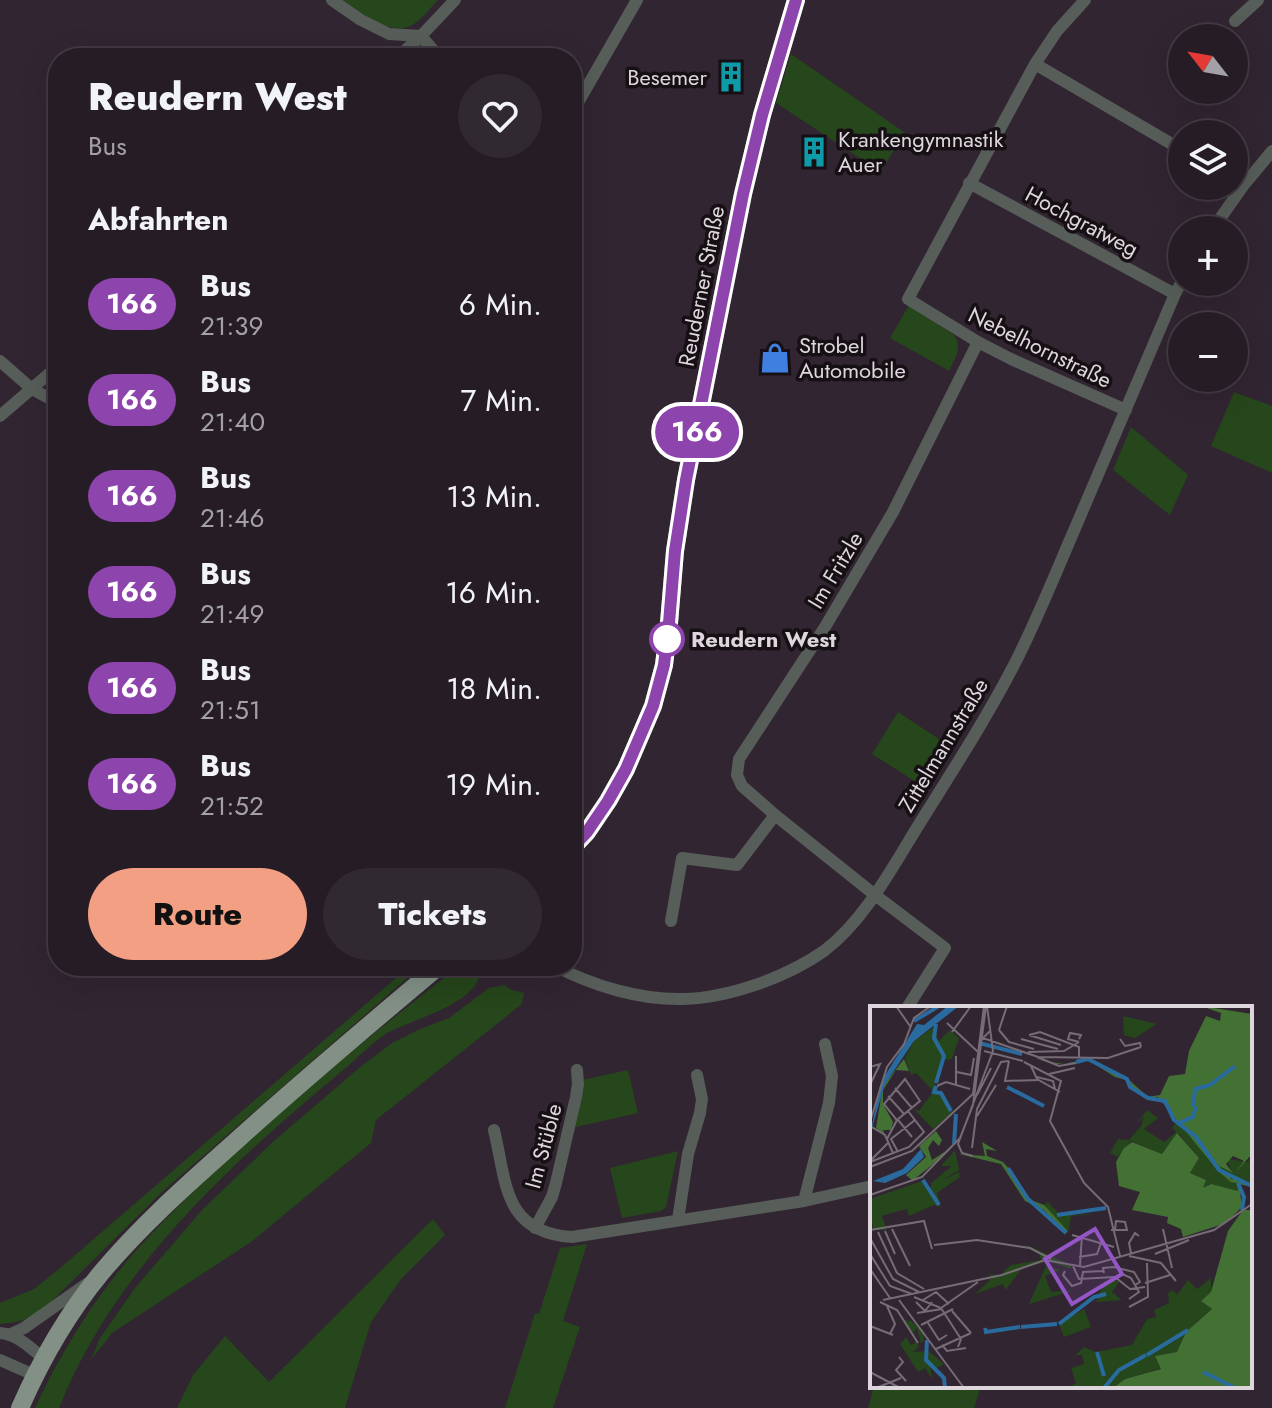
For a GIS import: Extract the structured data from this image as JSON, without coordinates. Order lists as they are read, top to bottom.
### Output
{
  "streets": {
    "main road": ["Reuderner Straße"],
    "street": [
      "Hochgratweg",
      "Nebelhornstraße",
      "Im Fritzle",
      "Zittelmannstraße",
      "Im Stüble"
    ]
  },
  "crossings": [
    ["Hochgratweg", "Nebelhornstraße"],
    ["Nebelhornstraße", "Im Fritzle"],
    ["Nebelhornstraße", "Zittelmannstraße"],
    ["Im Fritzle", "Zittelmannstraße"]
  ],
  "places": {
    "building": ["Besemer", "Krankengymnastik Auer"],
    "shop": ["Strobel Automobile"],
    "other": ["Reudern West"]
  },
  "lines": ["bus line 166"],
  "north": "top left",
  "page": {
    "on_map": "166",
    "map_buttons": ["+", "−"],
    "heading": [
      ["Reudern West", "Bus"],
      "Abfahrten"
    ],
    "list": [
      {
        "mark": "166",
        "name": "Bus",
        "note": "21:39",
        "value": "6 Min."
      },
      {
        "mark": "166",
        "name": "Bus",
        "note": "21:40",
        "value": "7 Min."
      },
      {
        "mark": "166",
        "name": "Bus",
        "note": "21:46",
        "value": "13 Min."
      },
      {
        "mark": "166",
        "name": "Bus",
        "note": "21:49",
        "value": "16 Min."
      },
      {
        "mark": "166",
        "name": "Bus",
        "note": "21:51",
        "value": "18 Min."
      },
      {
        "mark": "166",
        "name": "Bus",
        "note": "21:52",
        "value": "19 Min."
      }
    ],
    "buttons": ["Route", "Tickets"]
  }
}
